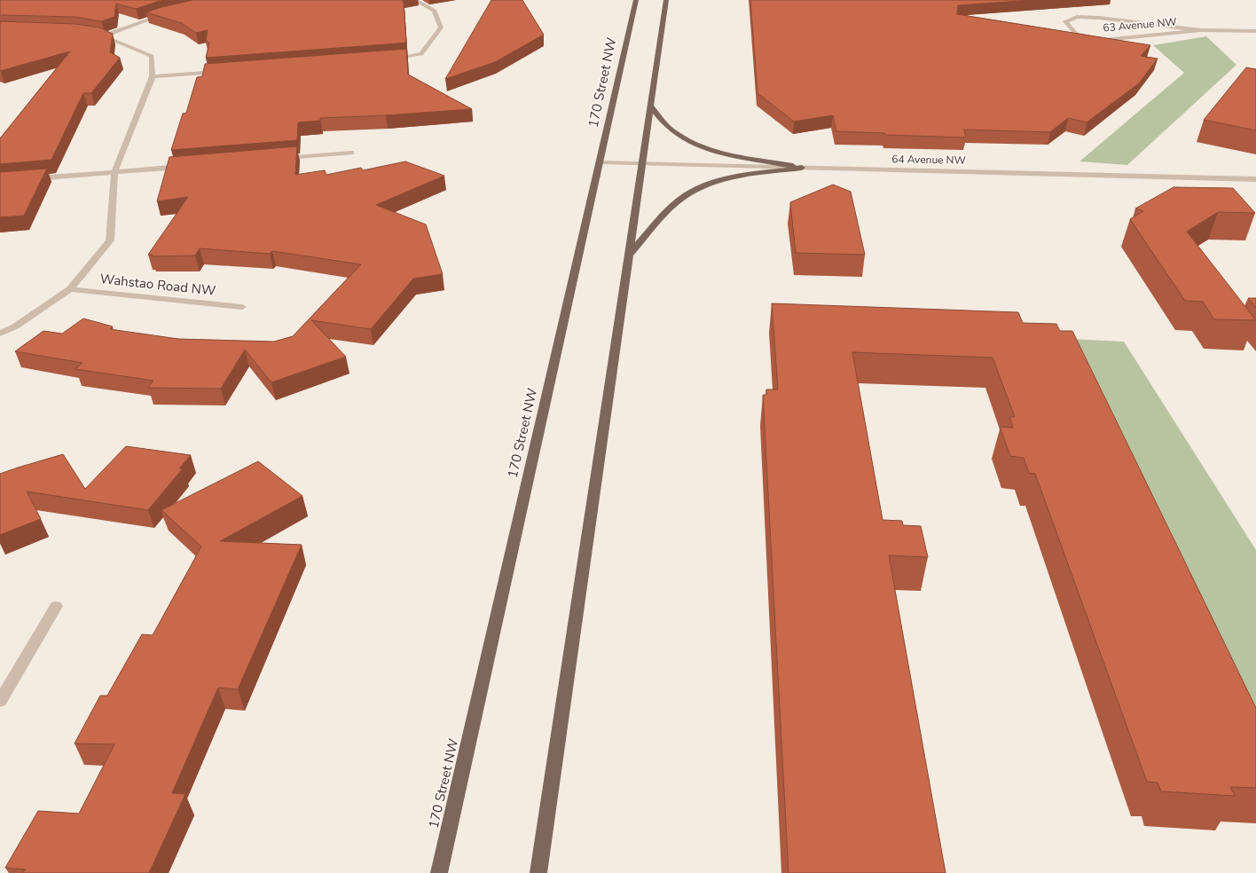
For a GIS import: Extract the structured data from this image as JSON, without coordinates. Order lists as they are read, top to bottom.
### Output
{
  "streets": {
    "main road": ["170 Street NW"],
    "street": ["63 Avenue NW", "64 Avenue NW", "Wahstao Road NW"]
  },
  "crossings": [
    ["170 Street NW", "64 Avenue NW"]
  ]
}
